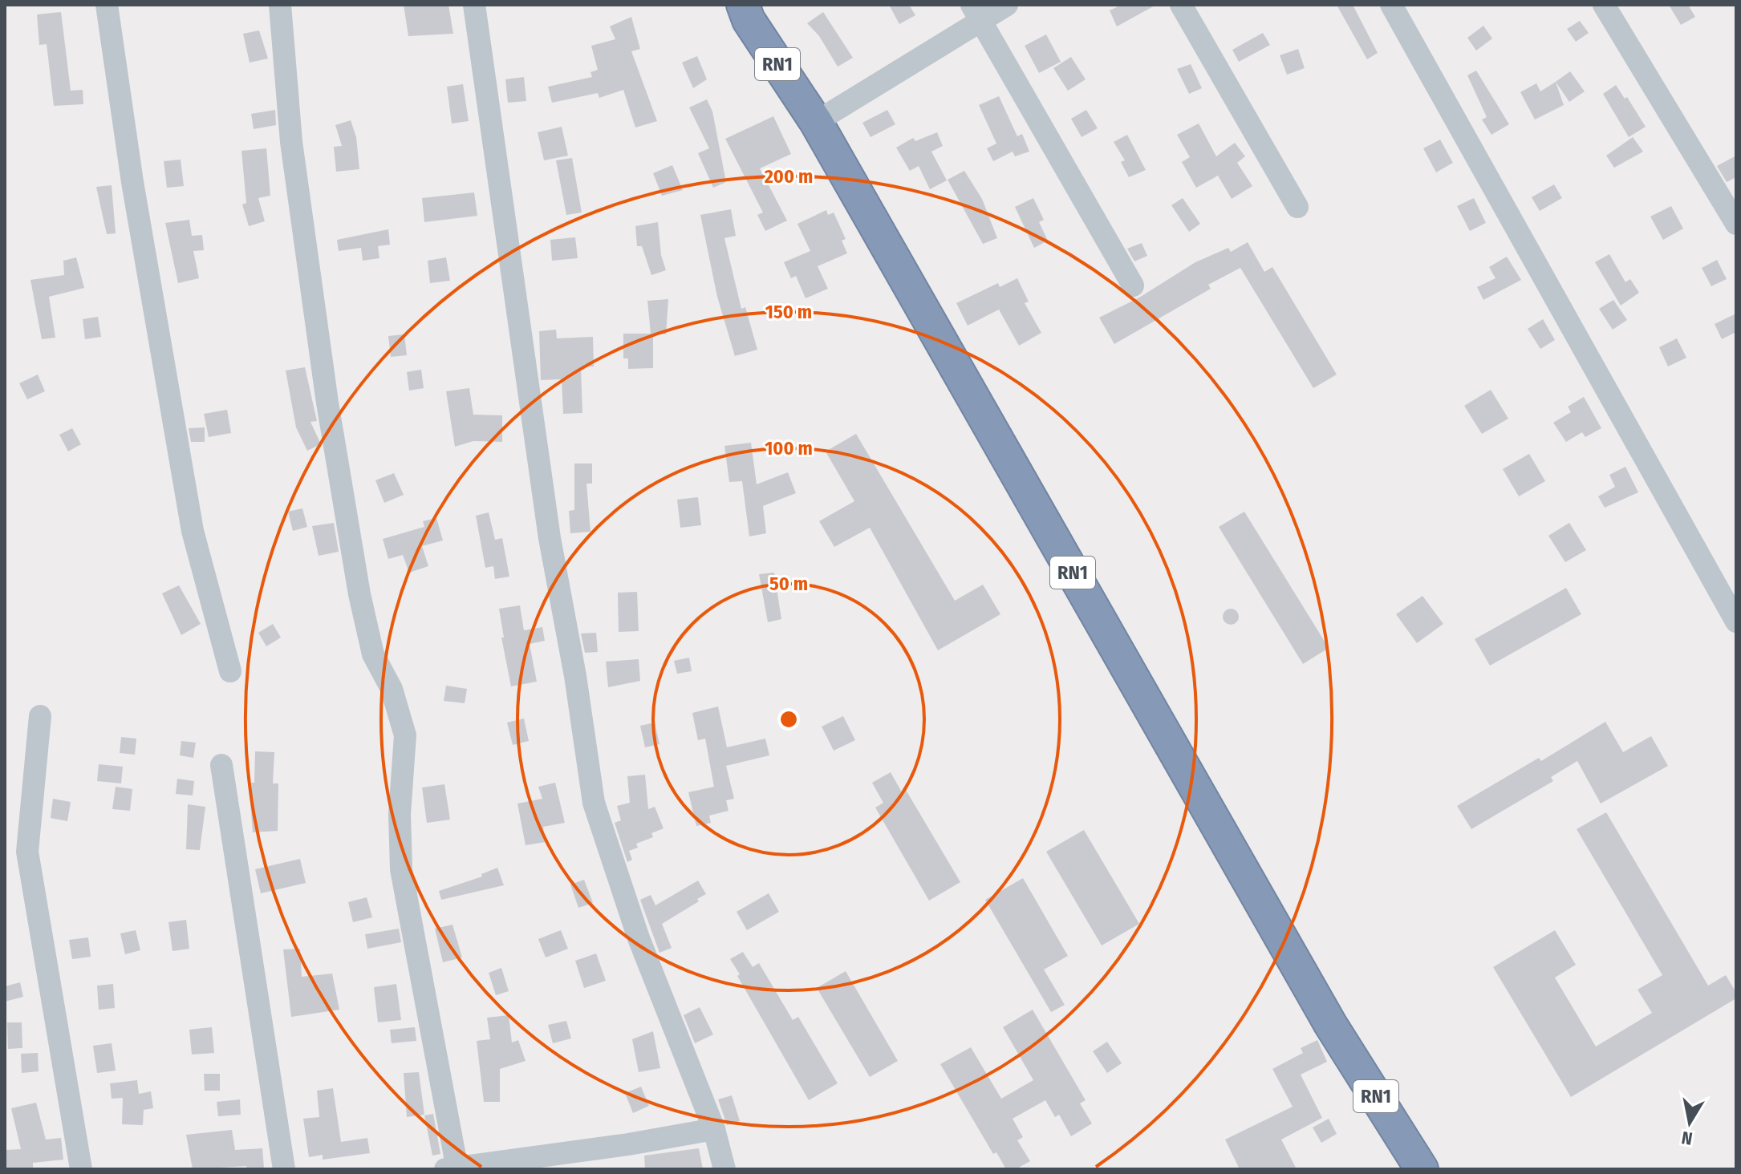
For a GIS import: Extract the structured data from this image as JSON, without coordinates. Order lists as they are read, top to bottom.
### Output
{
  "streets": {
    "highway": ["RN1"]
  },
  "north": "bottom",
  "rings": [
    "200 m",
    "150 m",
    "100 m",
    "50 m"
  ]
}
